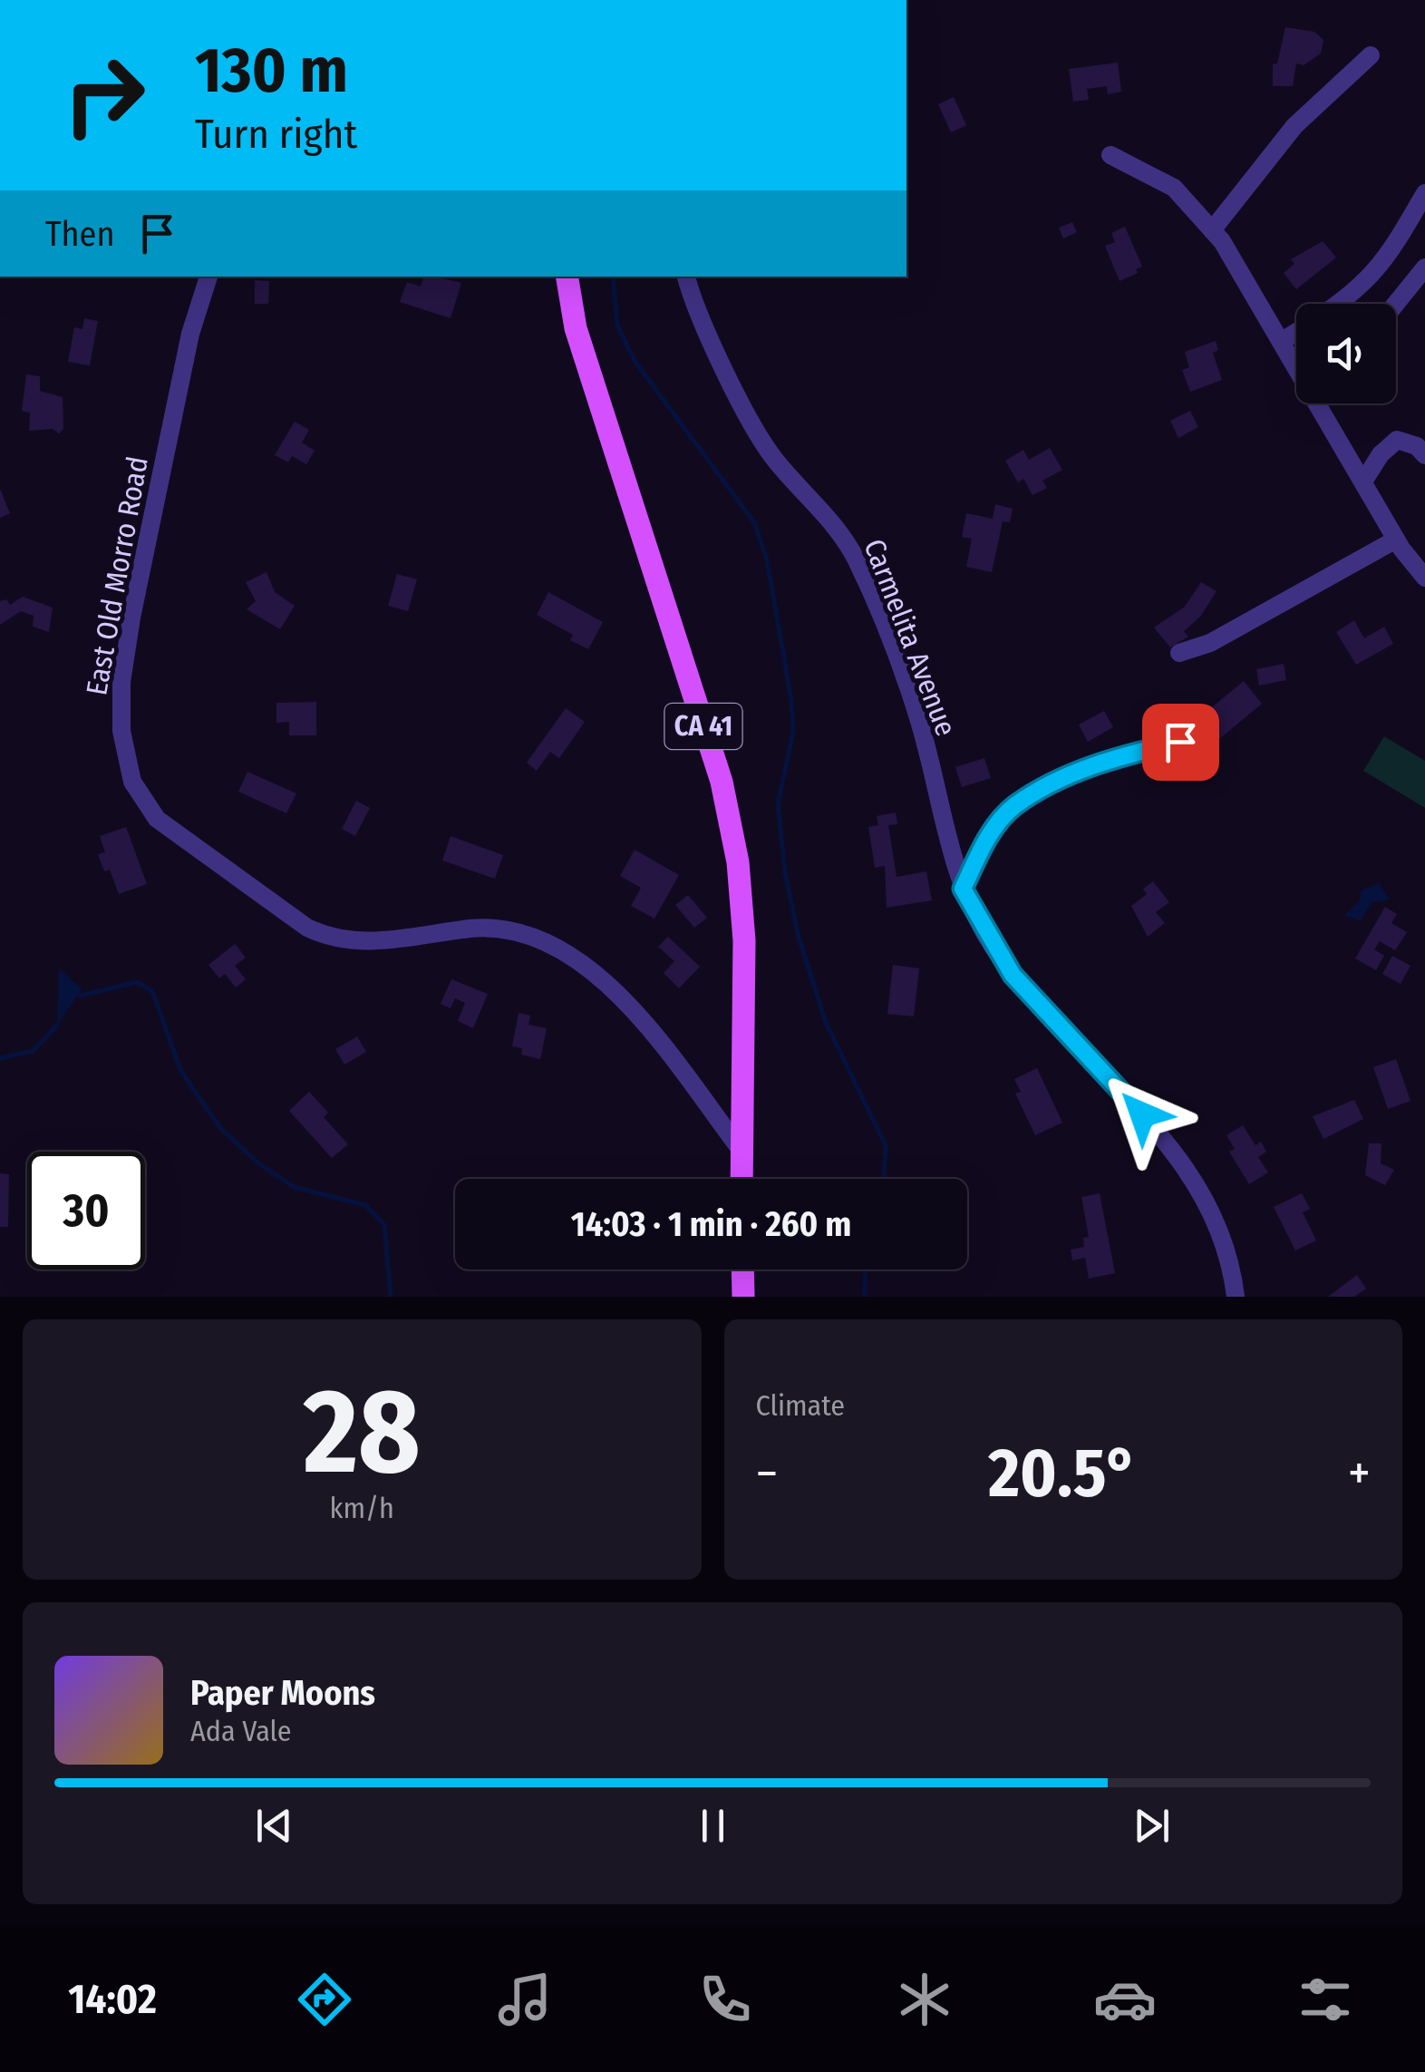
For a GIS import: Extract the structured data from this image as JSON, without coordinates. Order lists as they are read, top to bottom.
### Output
{
  "streets": {
    "main road": ["CA 41"],
    "street": ["East Old Morro Road", "Carmelita Avenue"]
  },
  "crossings": [
    ["East Old Morro Road", "CA 41"]
  ],
  "page": {
    "turn": ["130 m", "Turn right"],
    "then": "Then",
    "limit": "30",
    "trip": "14:03 · 1 min · 260 m",
    "tile": [
      ["28", "km/h"],
      "Climate"
    ],
    "heat": ["−", "20.5°", "+"],
    "song": ["Paper Moons", "Ada Vale"],
    "tabs": "14:02"
  }
}
